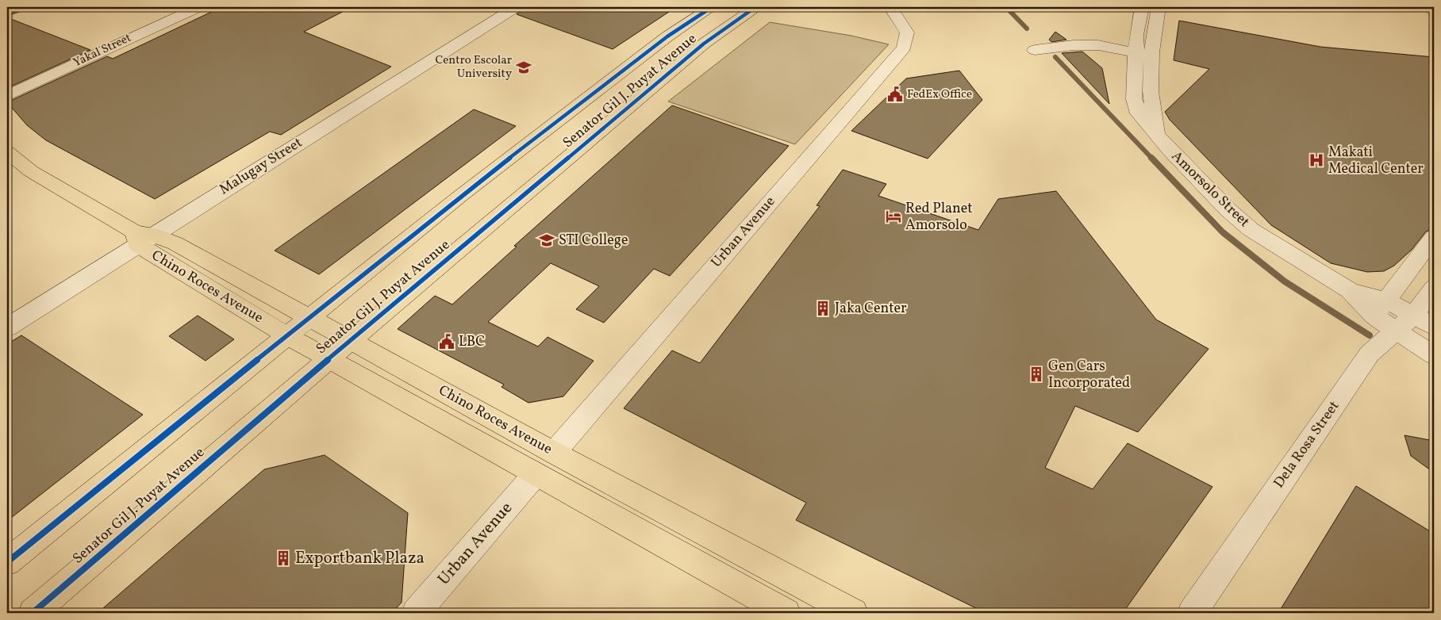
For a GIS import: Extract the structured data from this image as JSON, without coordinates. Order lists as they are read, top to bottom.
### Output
{
  "streets": {
    "main road": ["Senator Gil J. Puyat Avenue", "Chino Roces Avenue"],
    "street": [
      "Yakal Street",
      "Malugay Street",
      "Amorsolo Street",
      "Urban Avenue",
      "Dela Rosa Street"
    ]
  },
  "crossings": [
    ["Senator Gil J. Puyat Avenue", "Chino Roces Avenue"],
    ["Malugay Street", "Chino Roces Avenue"],
    ["Amorsolo Street", "Dela Rosa Street"],
    ["Urban Avenue", "Chino Roces Avenue"]
  ],
  "places": {
    "school or university": ["Centro Escolar University", "STI College"],
    "public building": ["FedEx Office", "LBC"],
    "hospital": ["Makati Medical Center"],
    "hotel": ["Red Planet Amorsolo"],
    "building": ["Jaka Center", "Gen Cars Incorporated", "Exportbank Plaza"]
  }
}
